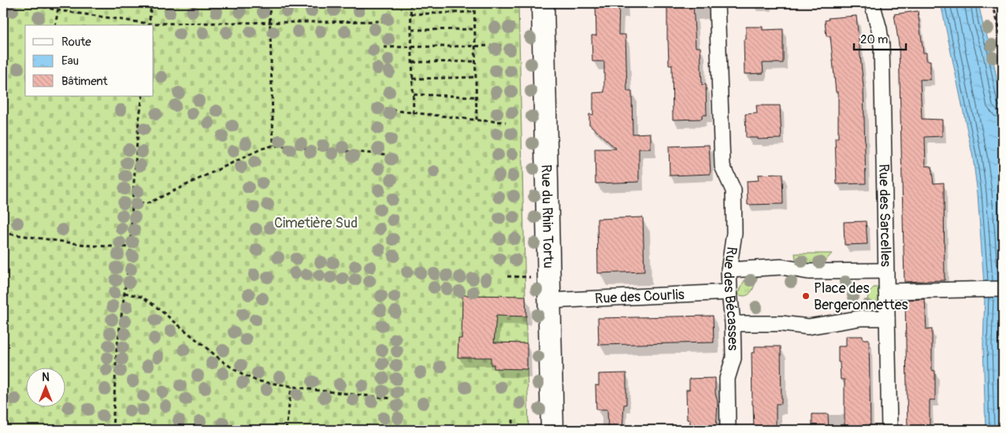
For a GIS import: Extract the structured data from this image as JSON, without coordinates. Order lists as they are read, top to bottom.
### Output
{
  "streets": {
    "street": [
      "Rue des Sarcelles",
      "Rue du Rhin Tortu",
      "Rue des Courlis",
      "Rue des Bécasses"
    ]
  },
  "crossings": [
    ["Rue du Rhin Tortu", "Rue des Courlis"],
    ["Rue des Courlis", "Rue des Bécasses"]
  ],
  "parks": ["Cimetière Sud"],
  "places": ["Place des Bergeronnettes"],
  "legend": ["Route", "Eau", "Bâtiment"],
  "scale_bar": "20 m",
  "north": "top"
}
